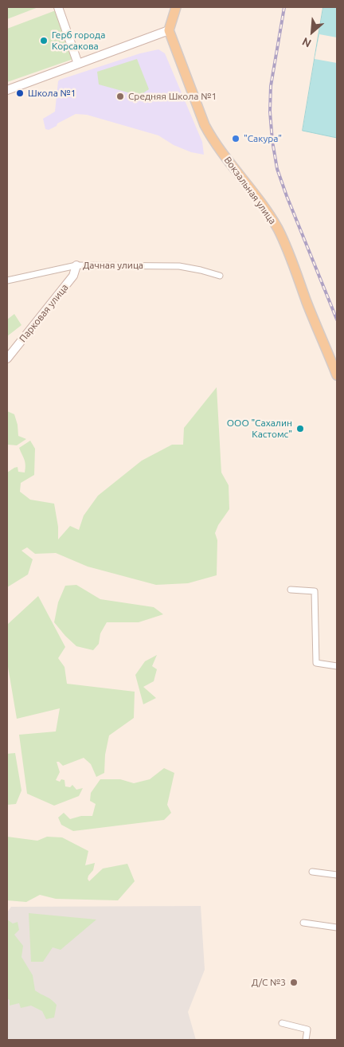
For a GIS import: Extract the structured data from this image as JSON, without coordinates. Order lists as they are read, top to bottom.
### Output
{
  "streets": {
    "main road": ["Вокзальная улица", "Парковая улица"],
    "street": ["Дачная улица"]
  },
  "crossings": [
    ["Дачная улица", "Парковая улица"]
  ],
  "places": [
    "Герб города Корсакова",
    "Школа №1",
    "Средняя Школа №1",
    "\"Сакура\"",
    "ООО \"Сахалин Кастомс\"",
    "Д/С №3"
  ],
  "north": "bottom left"
}
